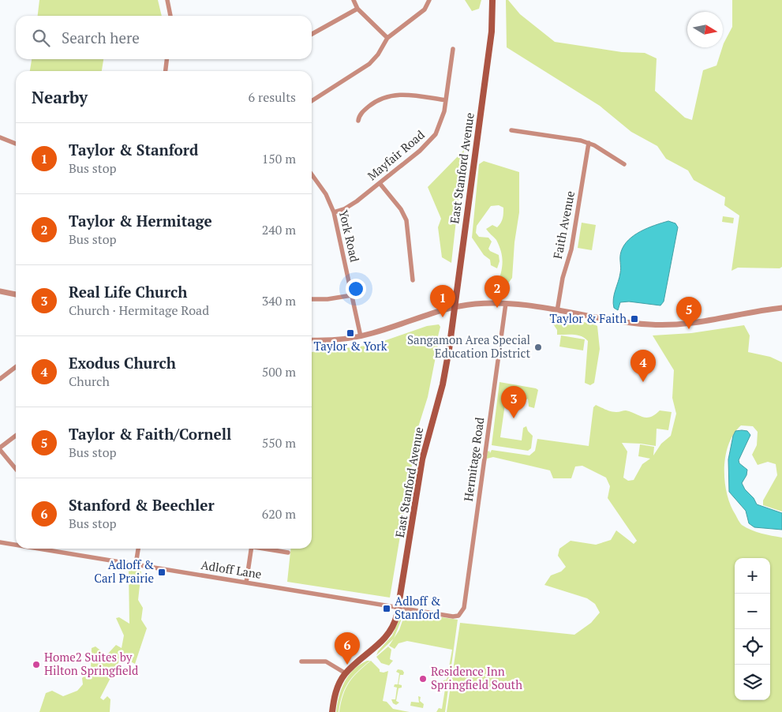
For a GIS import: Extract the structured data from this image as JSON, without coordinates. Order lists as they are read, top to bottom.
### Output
{
  "streets": {
    "main road": ["East Stanford Avenue"],
    "street": [
      "Mayfair Road",
      "Faith Avenue",
      "York Road",
      "Hermitage Road",
      "Adloff Lane"
    ]
  },
  "crossings": [
    ["Mayfair Road", "York Road"],
    ["East Stanford Avenue", "Adloff Lane"],
    ["Hermitage Road", "Adloff Lane"]
  ],
  "places": {
    "transit": [
      "Taylor & Faith",
      "Taylor & York",
      "Adloff & Carl Prairie",
      "Adloff & Stanford"
    ],
    "other": ["Sangamon Area Special Education District", "Home2 Suites by Hilton Springfield", "Residence Inn Springfield South"]
  },
  "north": "right",
  "page": {
    "search": "Search here",
    "heading": ["Nearby", "6 results"],
    "list": [
      {
        "mark": "1",
        "name": "Taylor & Stanford",
        "note": "Bus stop",
        "value": "150 m"
      },
      {
        "mark": "2",
        "name": "Taylor & Hermitage",
        "note": "Bus stop",
        "value": "240 m"
      },
      {
        "mark": "3",
        "name": "Real Life Church",
        "note": "Church · Hermitage Road",
        "value": "340 m"
      },
      {
        "mark": "4",
        "name": "Exodus Church",
        "note": "Church",
        "value": "500 m"
      },
      {
        "mark": "5",
        "name": "Taylor & Faith/Cornell",
        "note": "Bus stop",
        "value": "550 m"
      },
      {
        "mark": "6",
        "name": "Stanford & Beechler",
        "note": "Bus stop",
        "value": "620 m"
      }
    ],
    "pins": [
      "2",
      "1",
      "5",
      "4",
      "3",
      "6"
    ],
    "map_buttons": ["+", "−"]
  }
}
